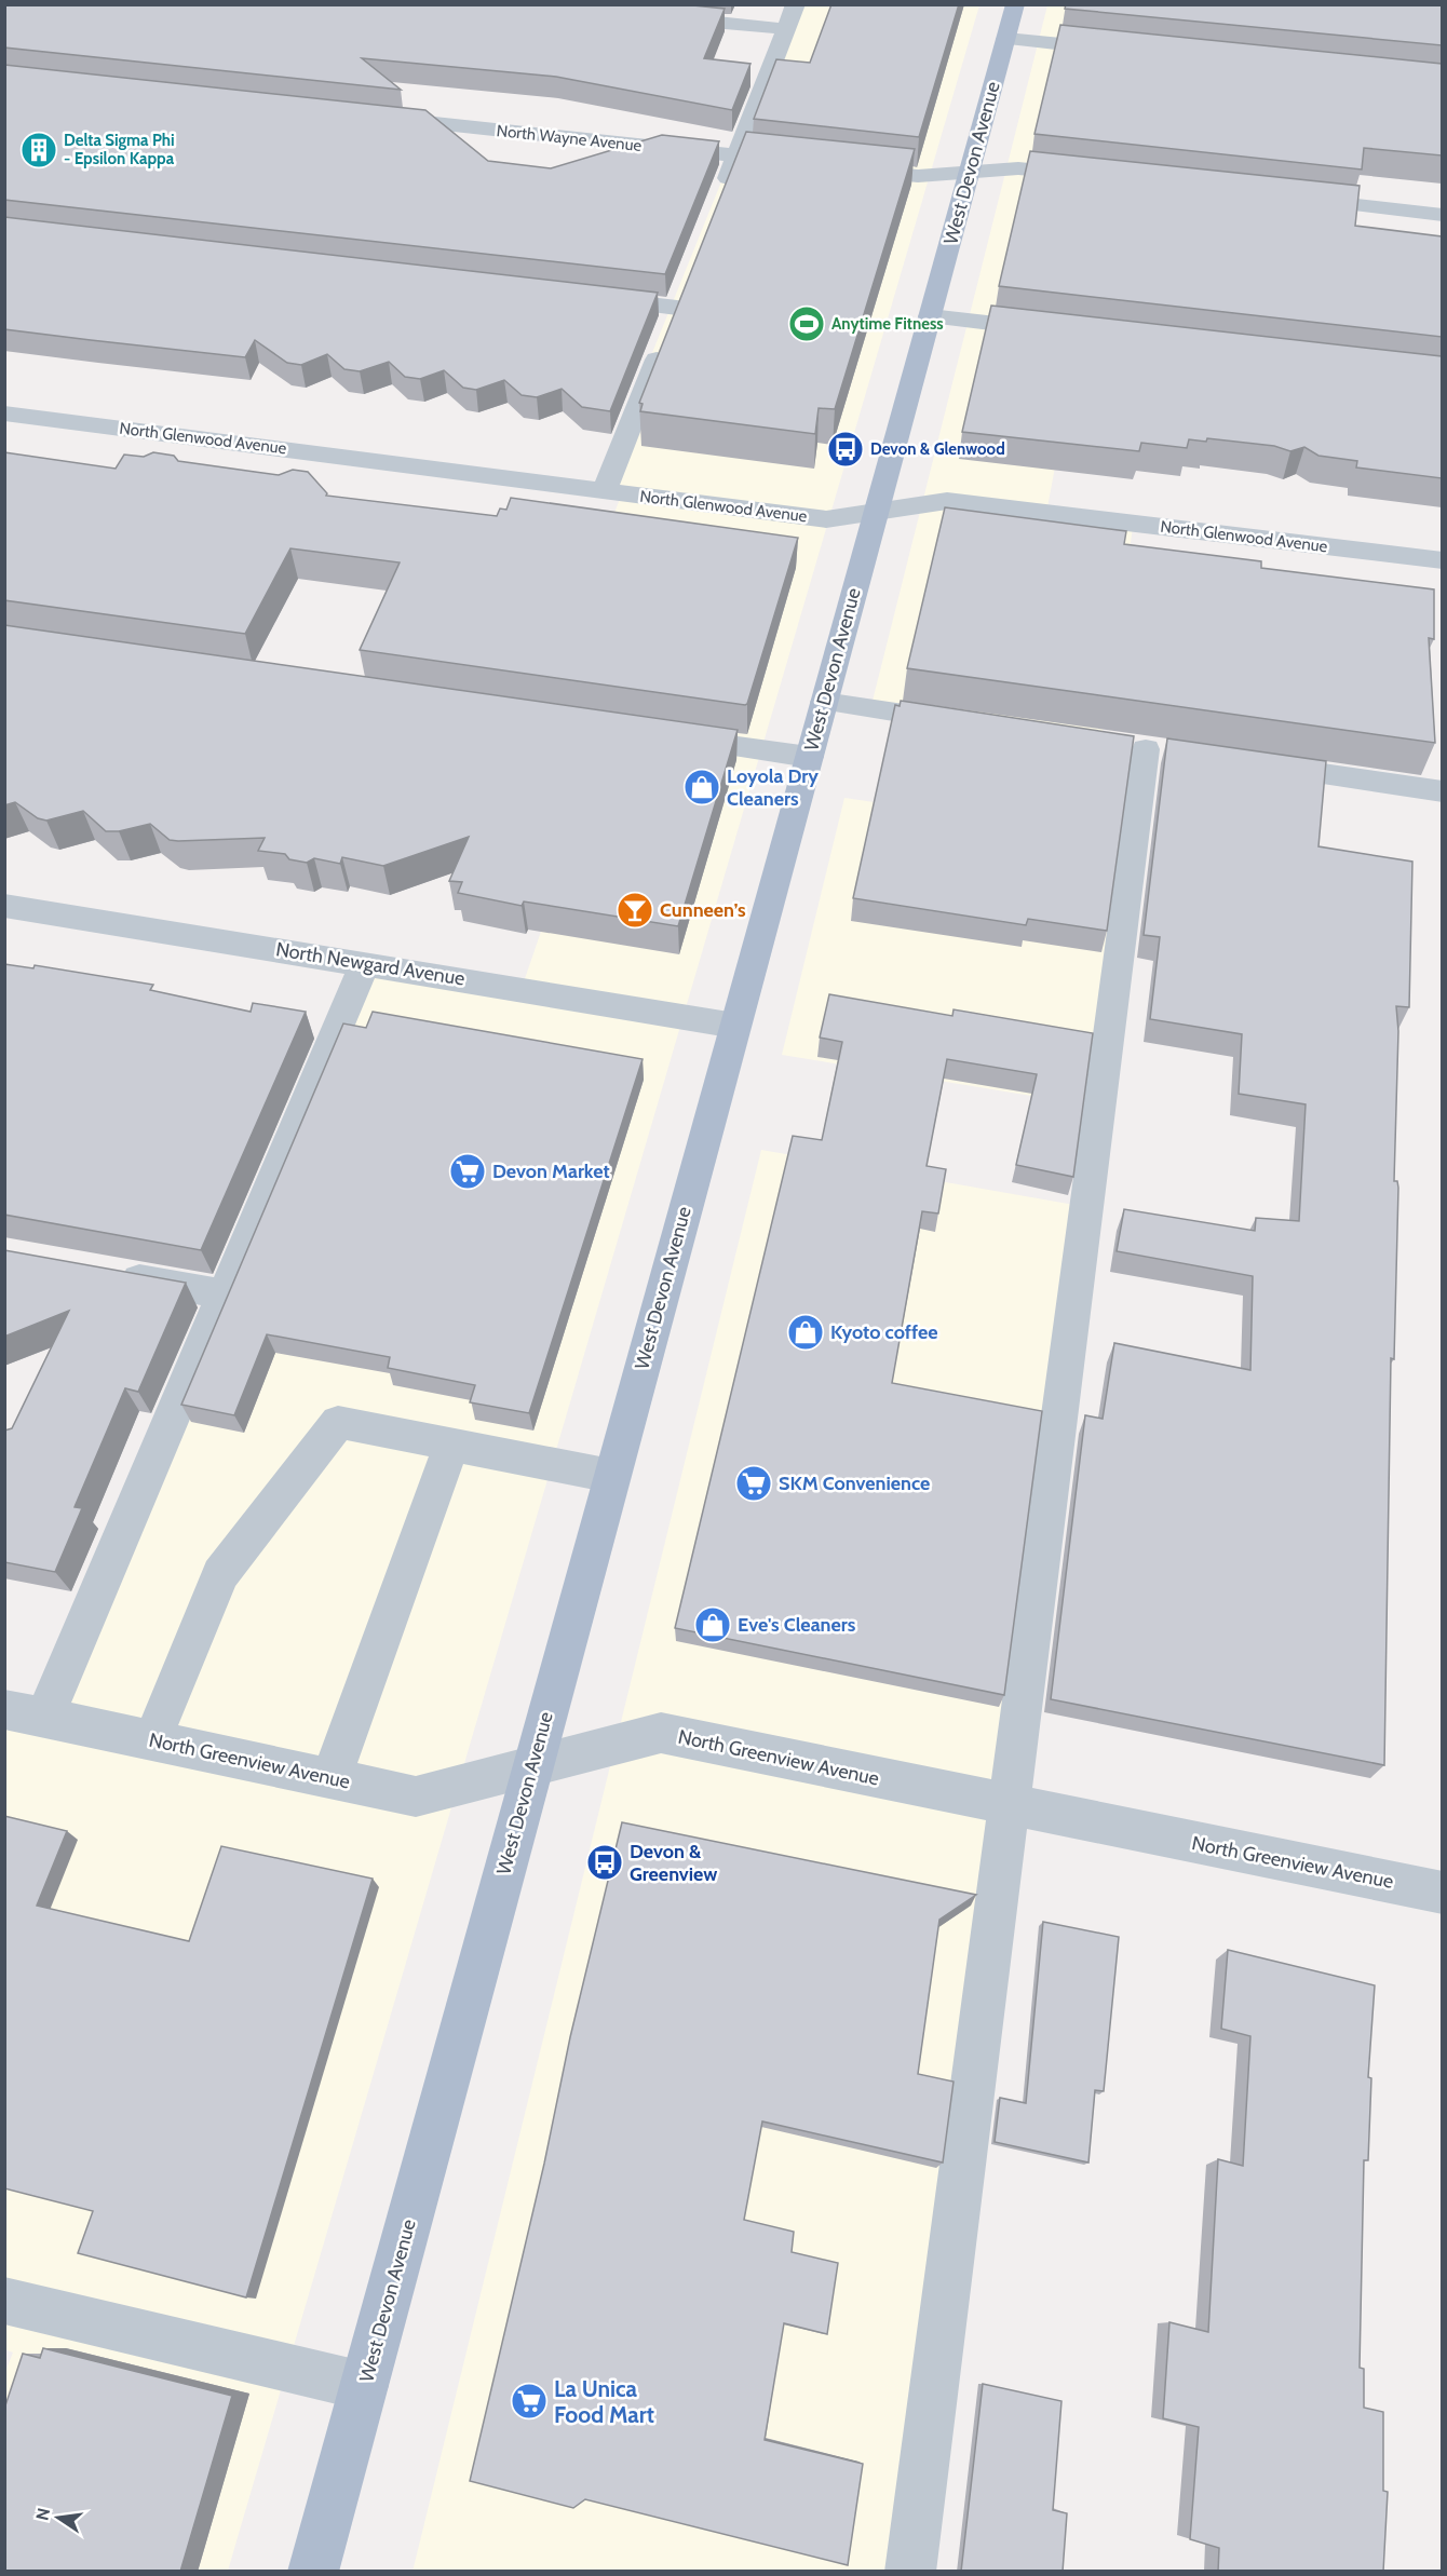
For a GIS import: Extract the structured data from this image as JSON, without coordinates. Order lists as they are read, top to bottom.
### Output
{
  "streets": {
    "main road": ["West Devon Avenue"],
    "street": [
      "North Wayne Avenue",
      "North Glenwood Avenue",
      "North Newgard Avenue",
      "North Greenview Avenue"
    ]
  },
  "crossings": [
    ["West Devon Avenue", "North Glenwood Avenue"],
    ["West Devon Avenue", "North Newgard Avenue"],
    ["West Devon Avenue", "North Greenview Avenue"]
  ],
  "places": {
    "building": ["Delta Sigma Phi - Epsilon Kappa"],
    "sports": ["Anytime Fitness"],
    "bus stop": ["Devon & Glenwood", "Devon & Greenview"],
    "shop": ["Loyola Dry Cleaners", "Kyoto coffee", "Eve's Cleaners"],
    "bar": ["Cunneen’s"],
    "supermarket": ["Devon Market", "SKM Convenience", "La Unica Food Mart"]
  },
  "north": "left"
}
